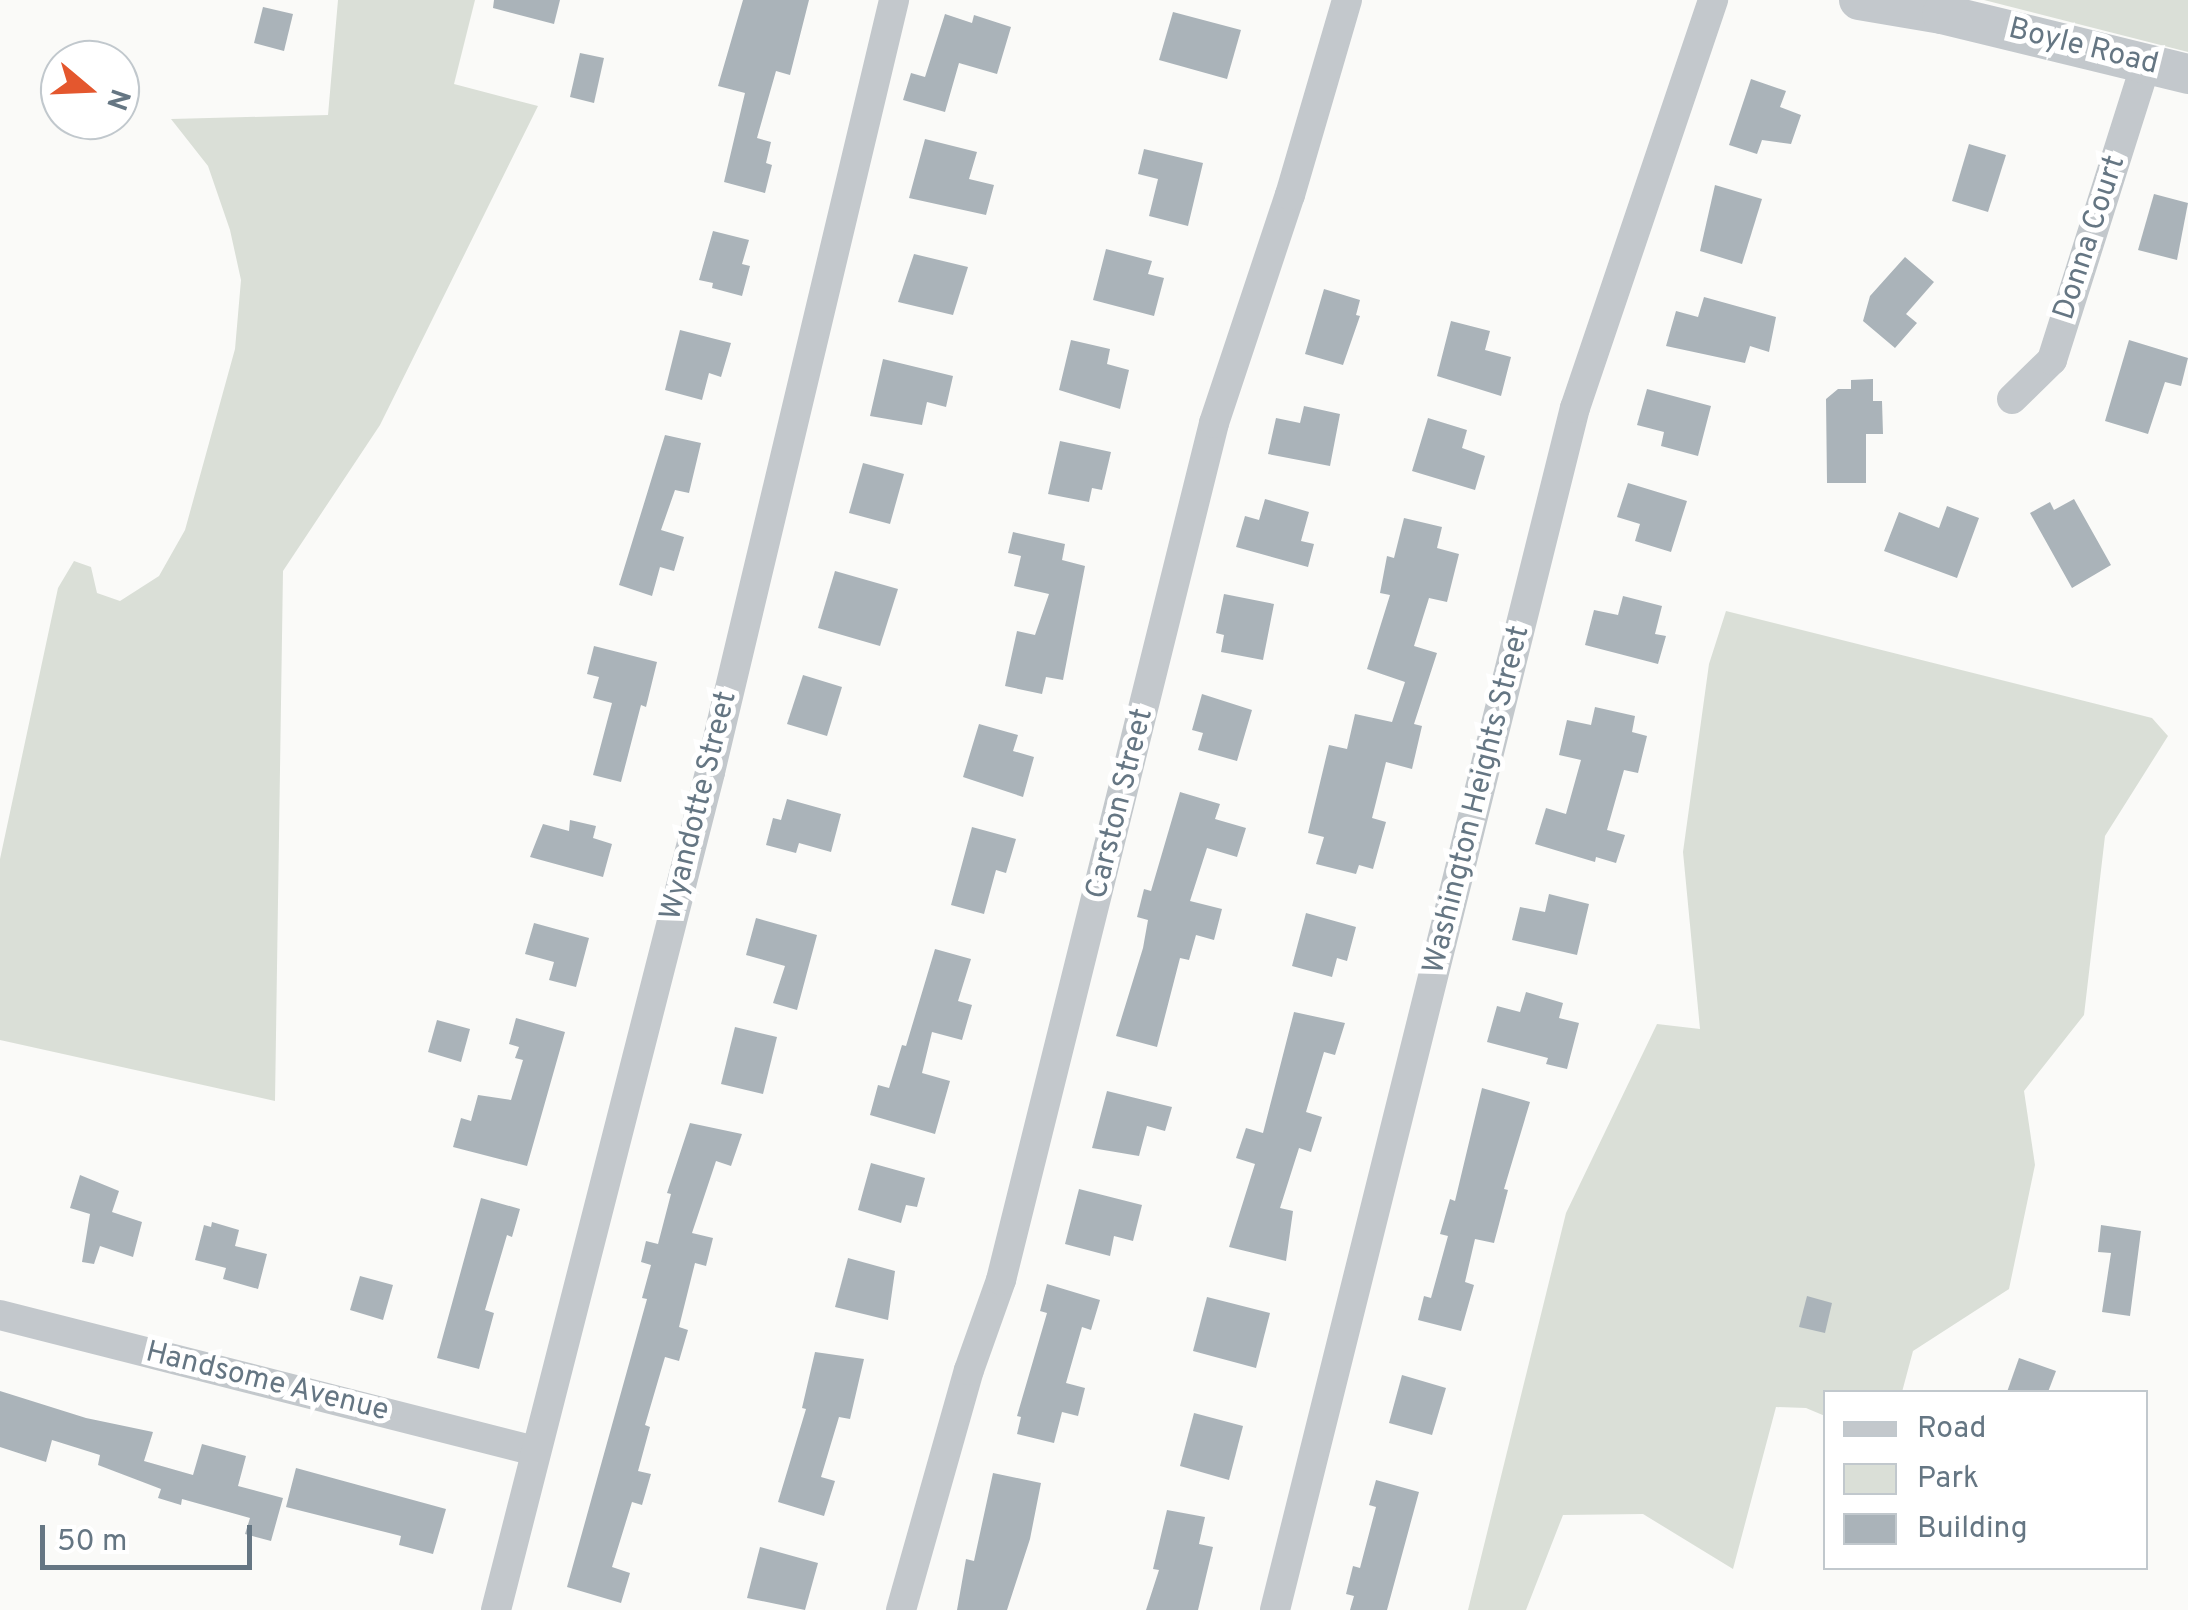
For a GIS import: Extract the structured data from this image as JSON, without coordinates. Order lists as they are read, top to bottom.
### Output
{
  "streets": {
    "street": [
      "Boyle Road",
      "Donna Court",
      "Washington Heights Street",
      "Carston Street",
      "Wyandotte Street",
      "Handsome Avenue"
    ]
  },
  "crossings": [
    ["Boyle Road", "Donna Court"],
    ["Wyandotte Street", "Handsome Avenue"]
  ],
  "legend": ["Road", "Park", "Building"],
  "scale_bar": "50 m",
  "north": "right"
}
